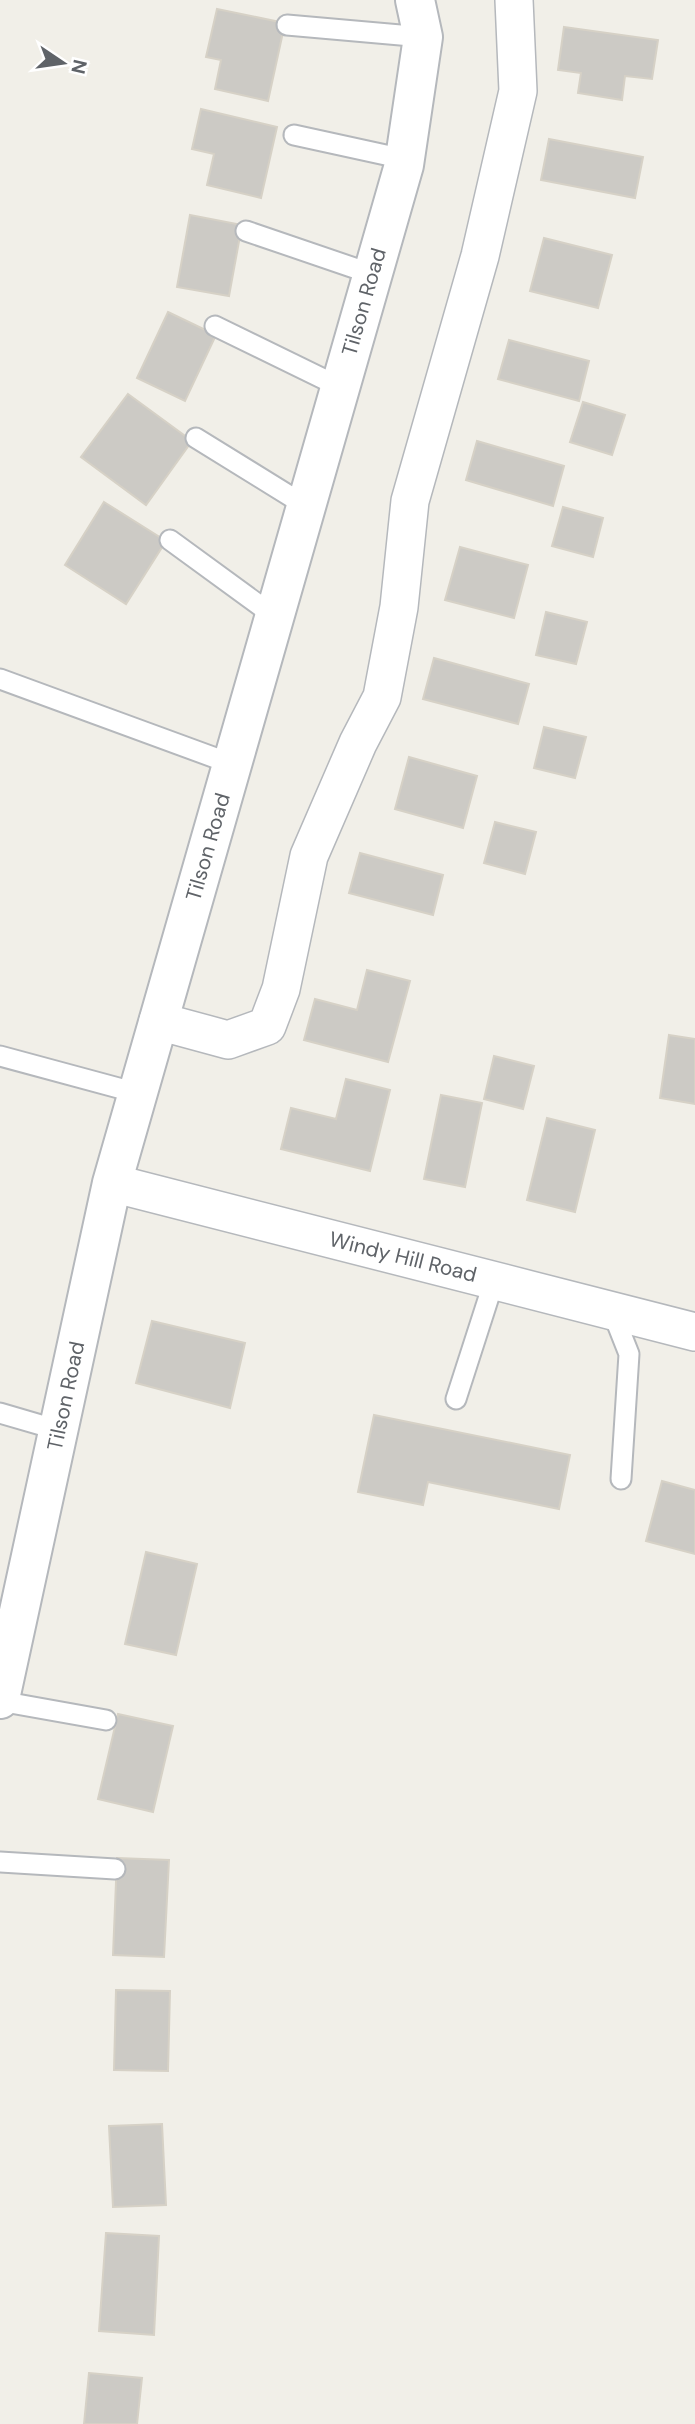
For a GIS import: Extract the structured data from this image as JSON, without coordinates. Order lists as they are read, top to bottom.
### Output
{
  "streets": {
    "street": ["Tilson Road", "Windy Hill Road"]
  },
  "crossings": [
    ["Tilson Road", "Windy Hill Road"]
  ],
  "north": "right"
}
